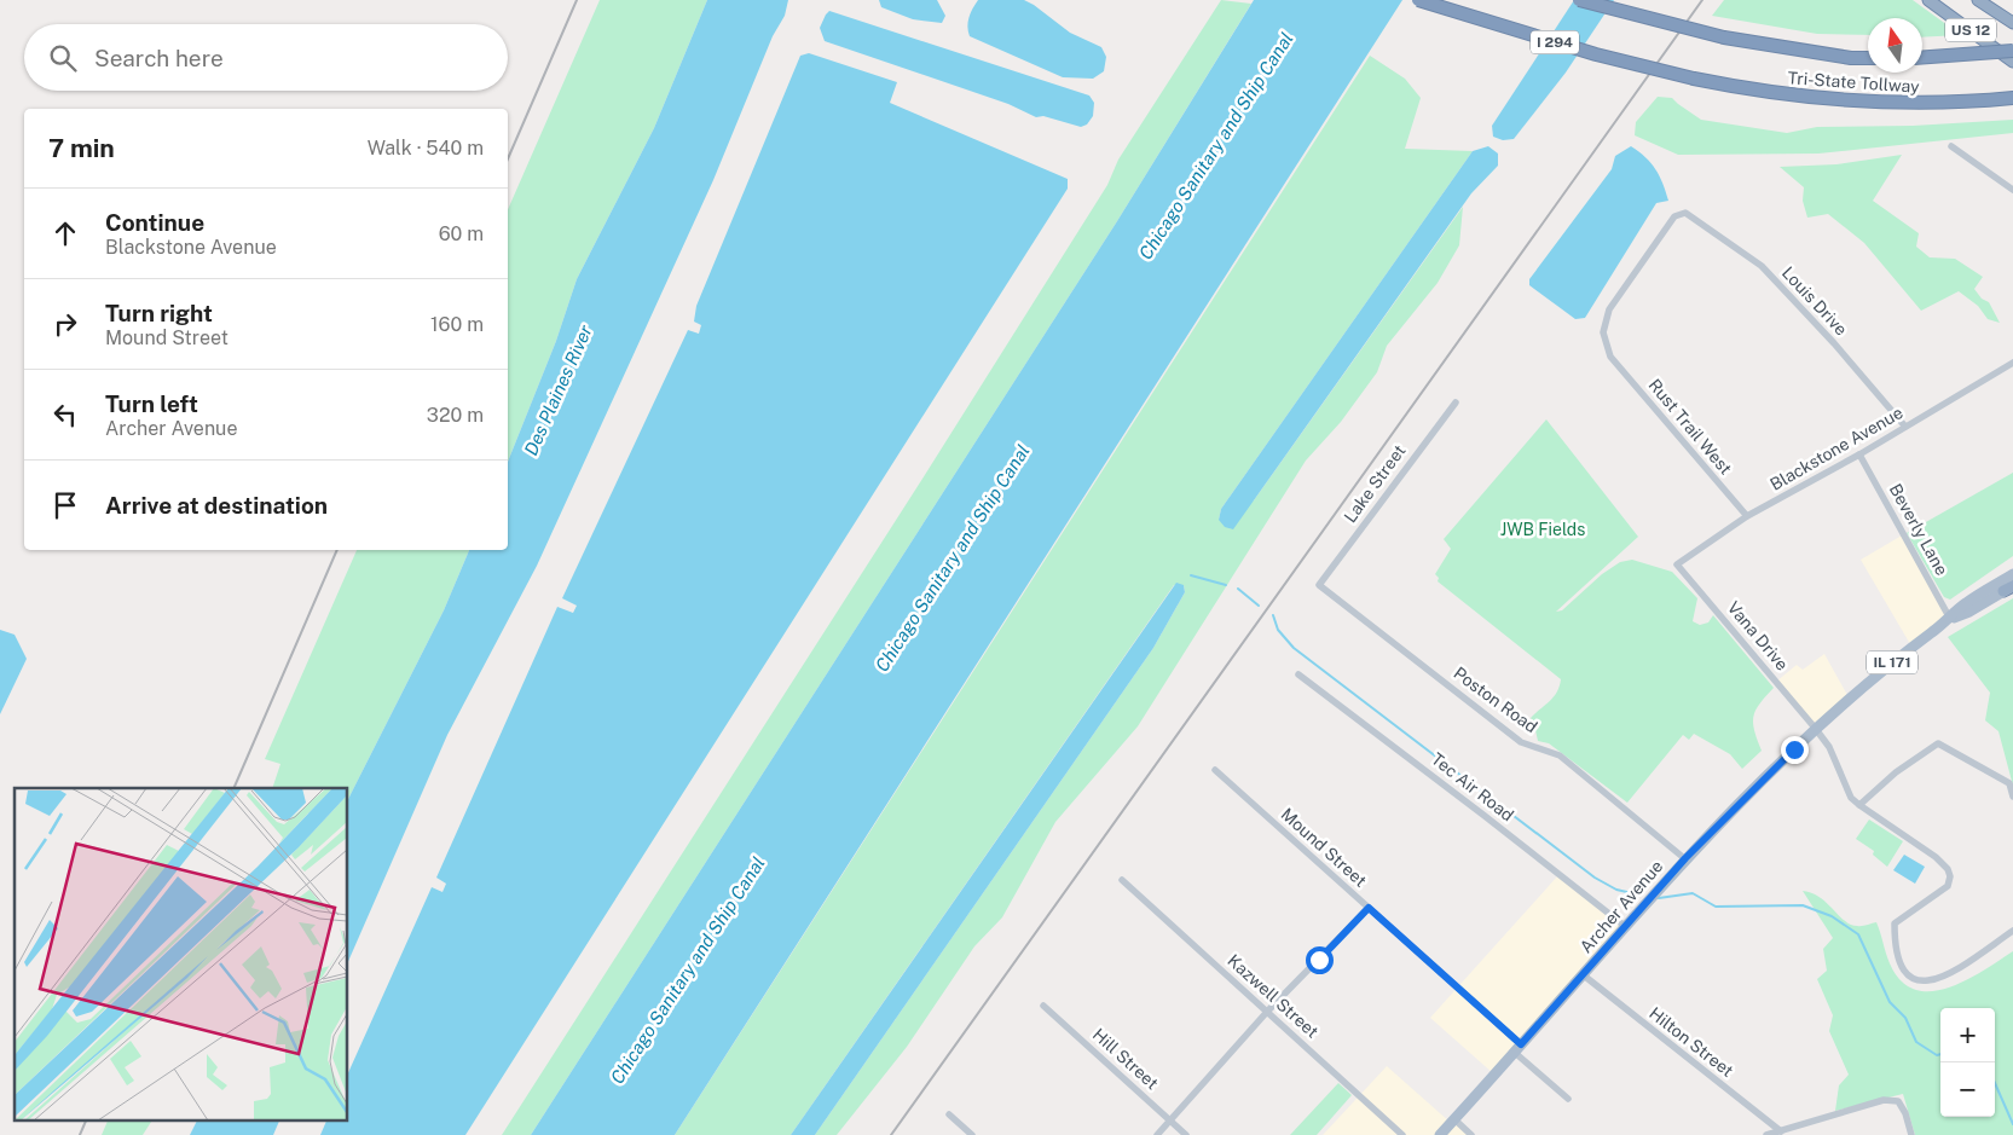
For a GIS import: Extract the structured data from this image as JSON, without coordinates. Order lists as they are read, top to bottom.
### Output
{
  "streets": {
    "highway": ["US 12", "I 294", "Tri-State Tollway"],
    "main road": ["IL 171", "Archer Avenue"],
    "street": [
      "Louis Drive",
      "Rust Trail West",
      "Blackstone Avenue",
      "Lake Street",
      "Beverly Lane",
      "Vana Drive",
      "Poston Road",
      "Tec Air Road",
      "Mound Street",
      "Kazwell Street",
      "Hilton Street",
      "Hill Street"
    ]
  },
  "crossings": [
    ["Louis Drive", "Rust Trail West"],
    ["Louis Drive", "Blackstone Avenue"],
    ["Rust Trail West", "Blackstone Avenue"],
    ["Blackstone Avenue", "Beverly Lane"],
    ["Blackstone Avenue", "Vana Drive"],
    ["Lake Street", "Poston Road"],
    ["Beverly Lane", "Archer Avenue"],
    ["Vana Drive", "Archer Avenue"],
    ["Poston Road", "Archer Avenue"],
    ["Tec Air Road", "Archer Avenue"],
    ["Mound Street", "Archer Avenue"],
    ["Archer Avenue", "Hilton Street"]
  ],
  "water": ["Chicago Sanitary and Ship Canal", "Des Plaines River"],
  "parks": ["JWB Fields"],
  "north": "top",
  "page": {
    "search": "Search here",
    "heading": ["7 min", "Walk · 540 m"],
    "list": [
      ["Continue", "Blackstone Avenue", "60 m"],
      ["Turn right", "Mound Street", "160 m"],
      ["Turn left", "Archer Avenue", "320 m"],
      "Arrive at destination"
    ],
    "map_buttons": ["+", "−"]
  }
}
